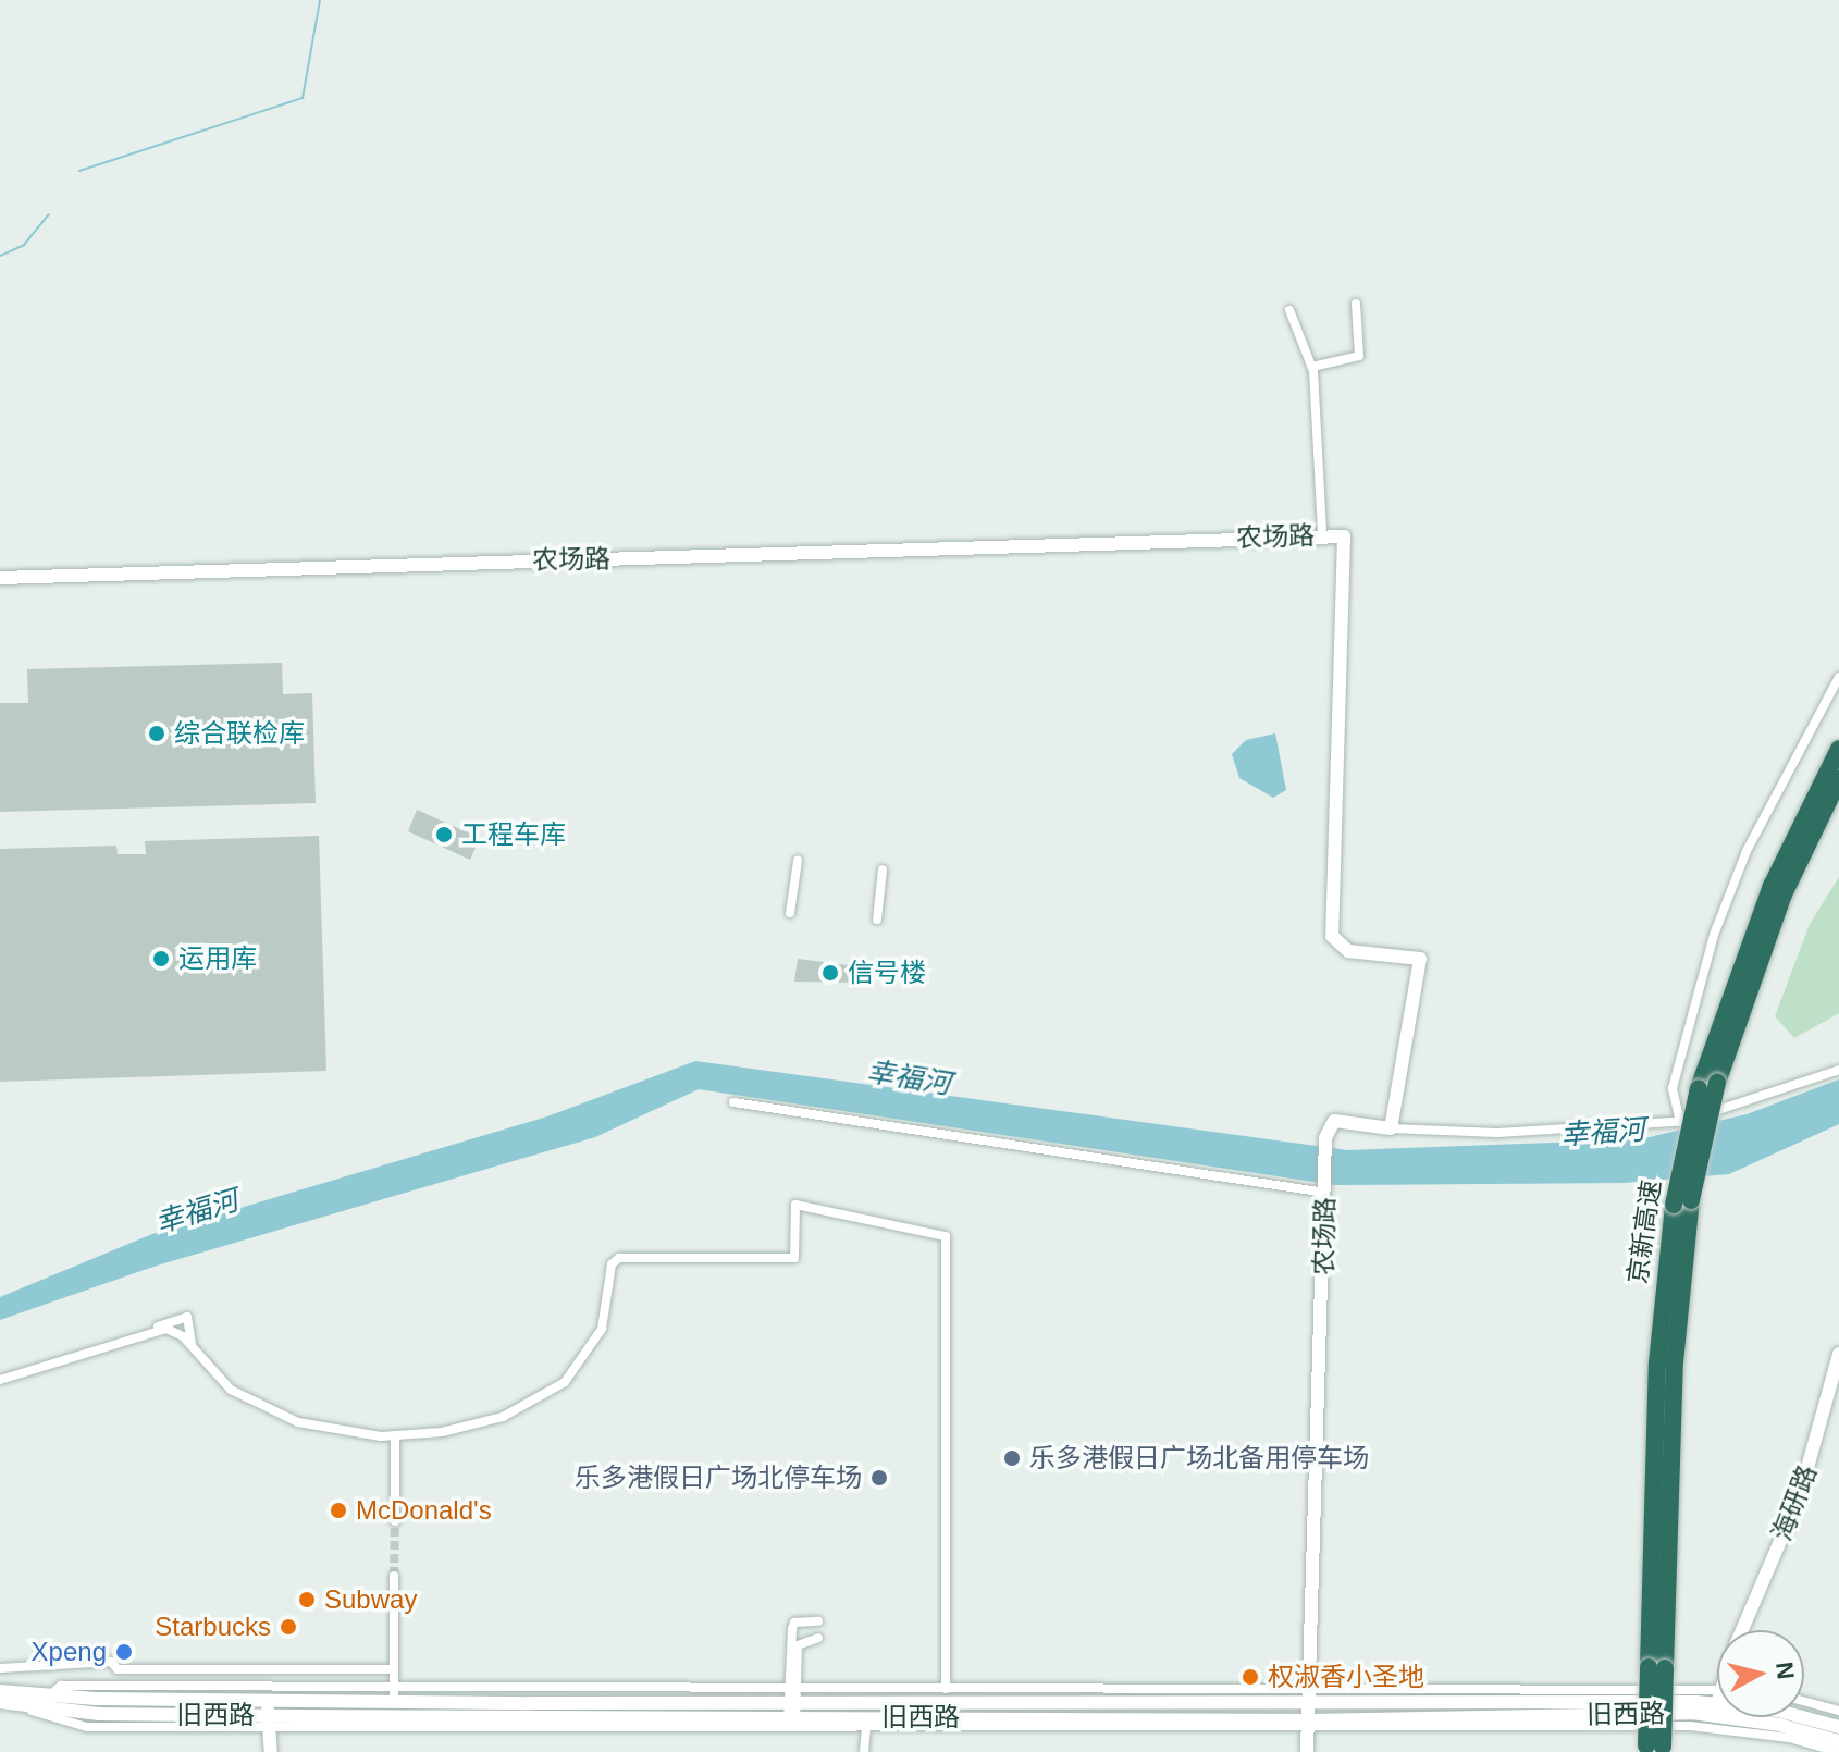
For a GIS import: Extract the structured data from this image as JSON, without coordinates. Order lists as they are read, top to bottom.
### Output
{
  "streets": {
    "highway": ["京新高速"],
    "main road": ["农场路", "海研路", "旧西路"]
  },
  "crossings": [
    ["农场路", "旧西路"]
  ],
  "water": ["幸福河"],
  "places": [
    "综合联检库",
    "工程车库",
    "运用库",
    "信号楼",
    "乐多港假日广场北备用停车场",
    "乐多港假日广场北停车场",
    "McDonald's",
    "Subway",
    "Starbucks",
    "Xpeng",
    "权淑香小圣地"
  ],
  "north": "right"
}
